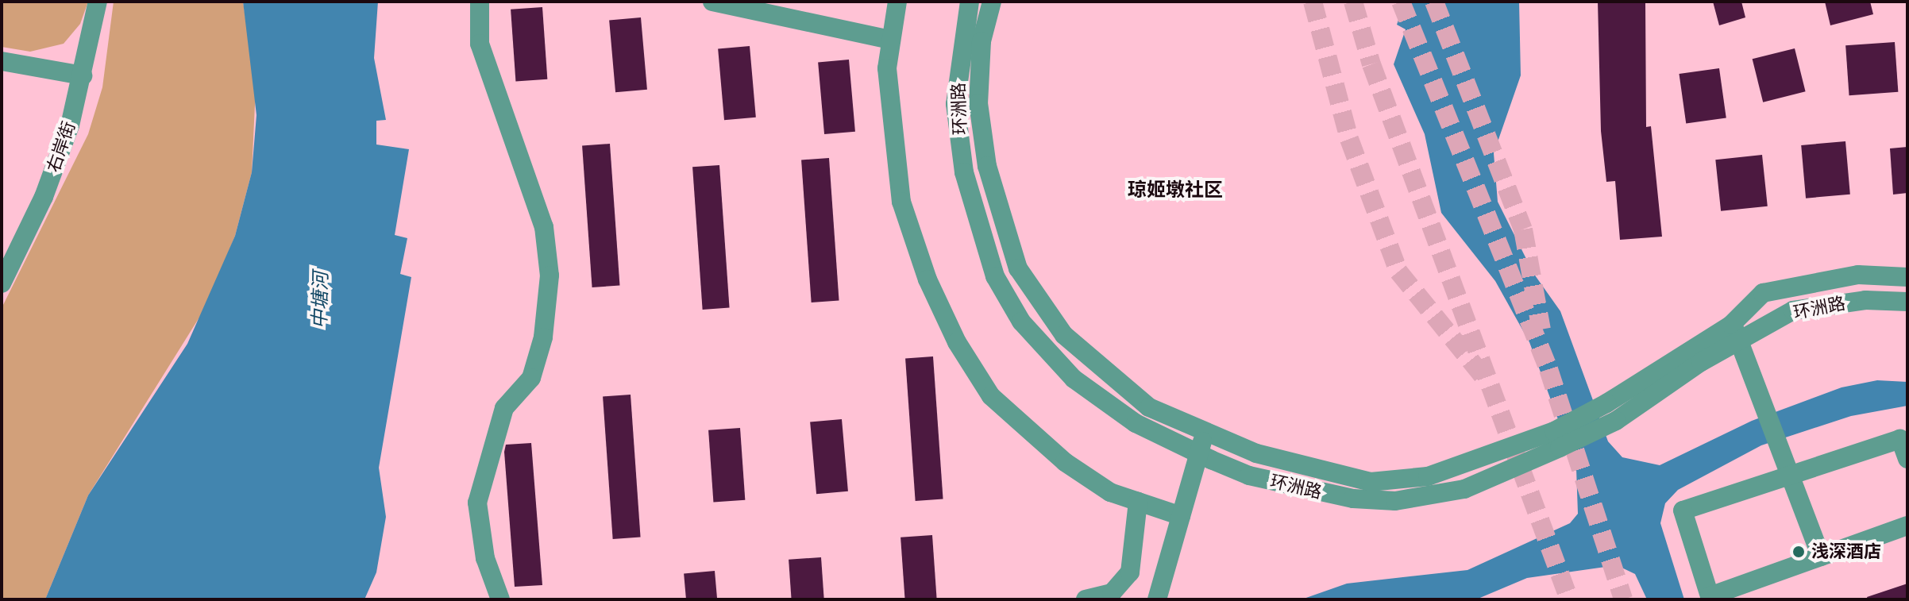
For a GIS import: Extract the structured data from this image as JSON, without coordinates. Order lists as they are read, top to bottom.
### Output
{
  "streets": {
    "street": ["环洲路", "右岸街"]
  },
  "districts": ["琼姬墩社区"],
  "water": ["中塘河"],
  "places": ["浅深酒店"]
}
